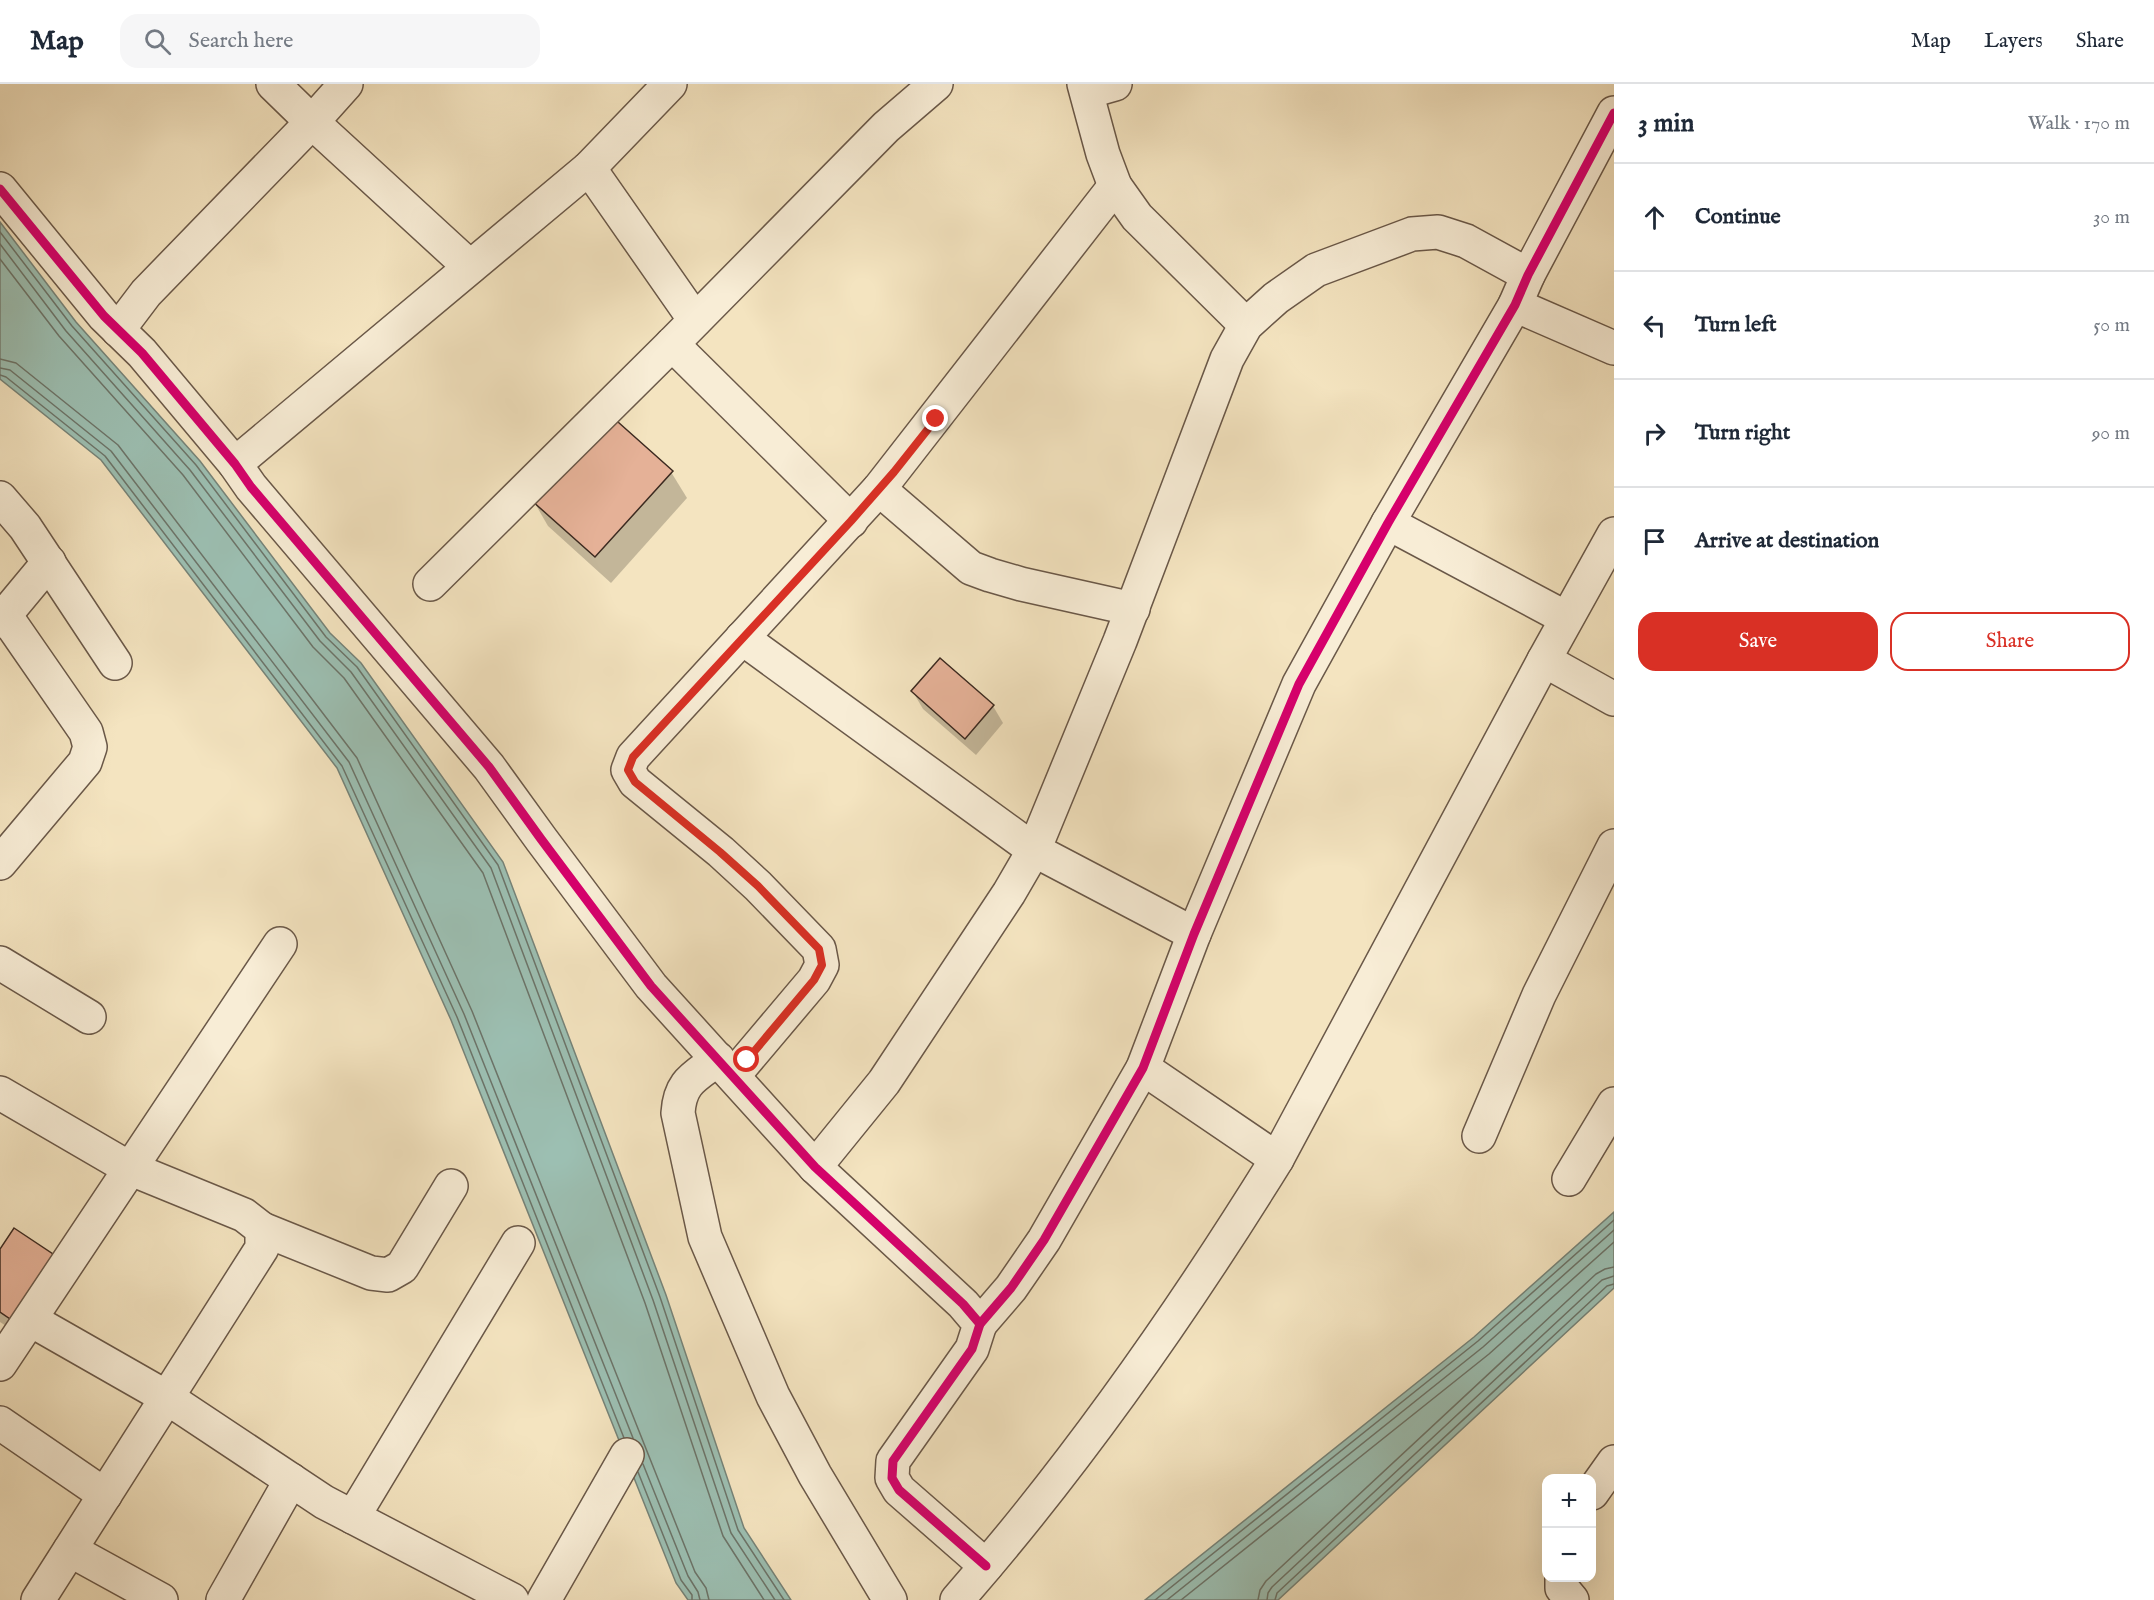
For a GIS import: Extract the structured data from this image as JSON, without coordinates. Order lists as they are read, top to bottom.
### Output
{
  "page": {
    "header": "Map",
    "search": "Search here",
    "nav": ["Map", "Layers", "Share"],
    "heading": ["3 min", "Walk · 170 m"],
    "list": [
      ["Continue", "30 m"],
      ["Turn left", "50 m"],
      ["Turn right", "90 m"],
      "Arrive at destination"
    ],
    "buttons": ["Save", "Share"],
    "map_buttons": ["+", "−"]
  }
}
